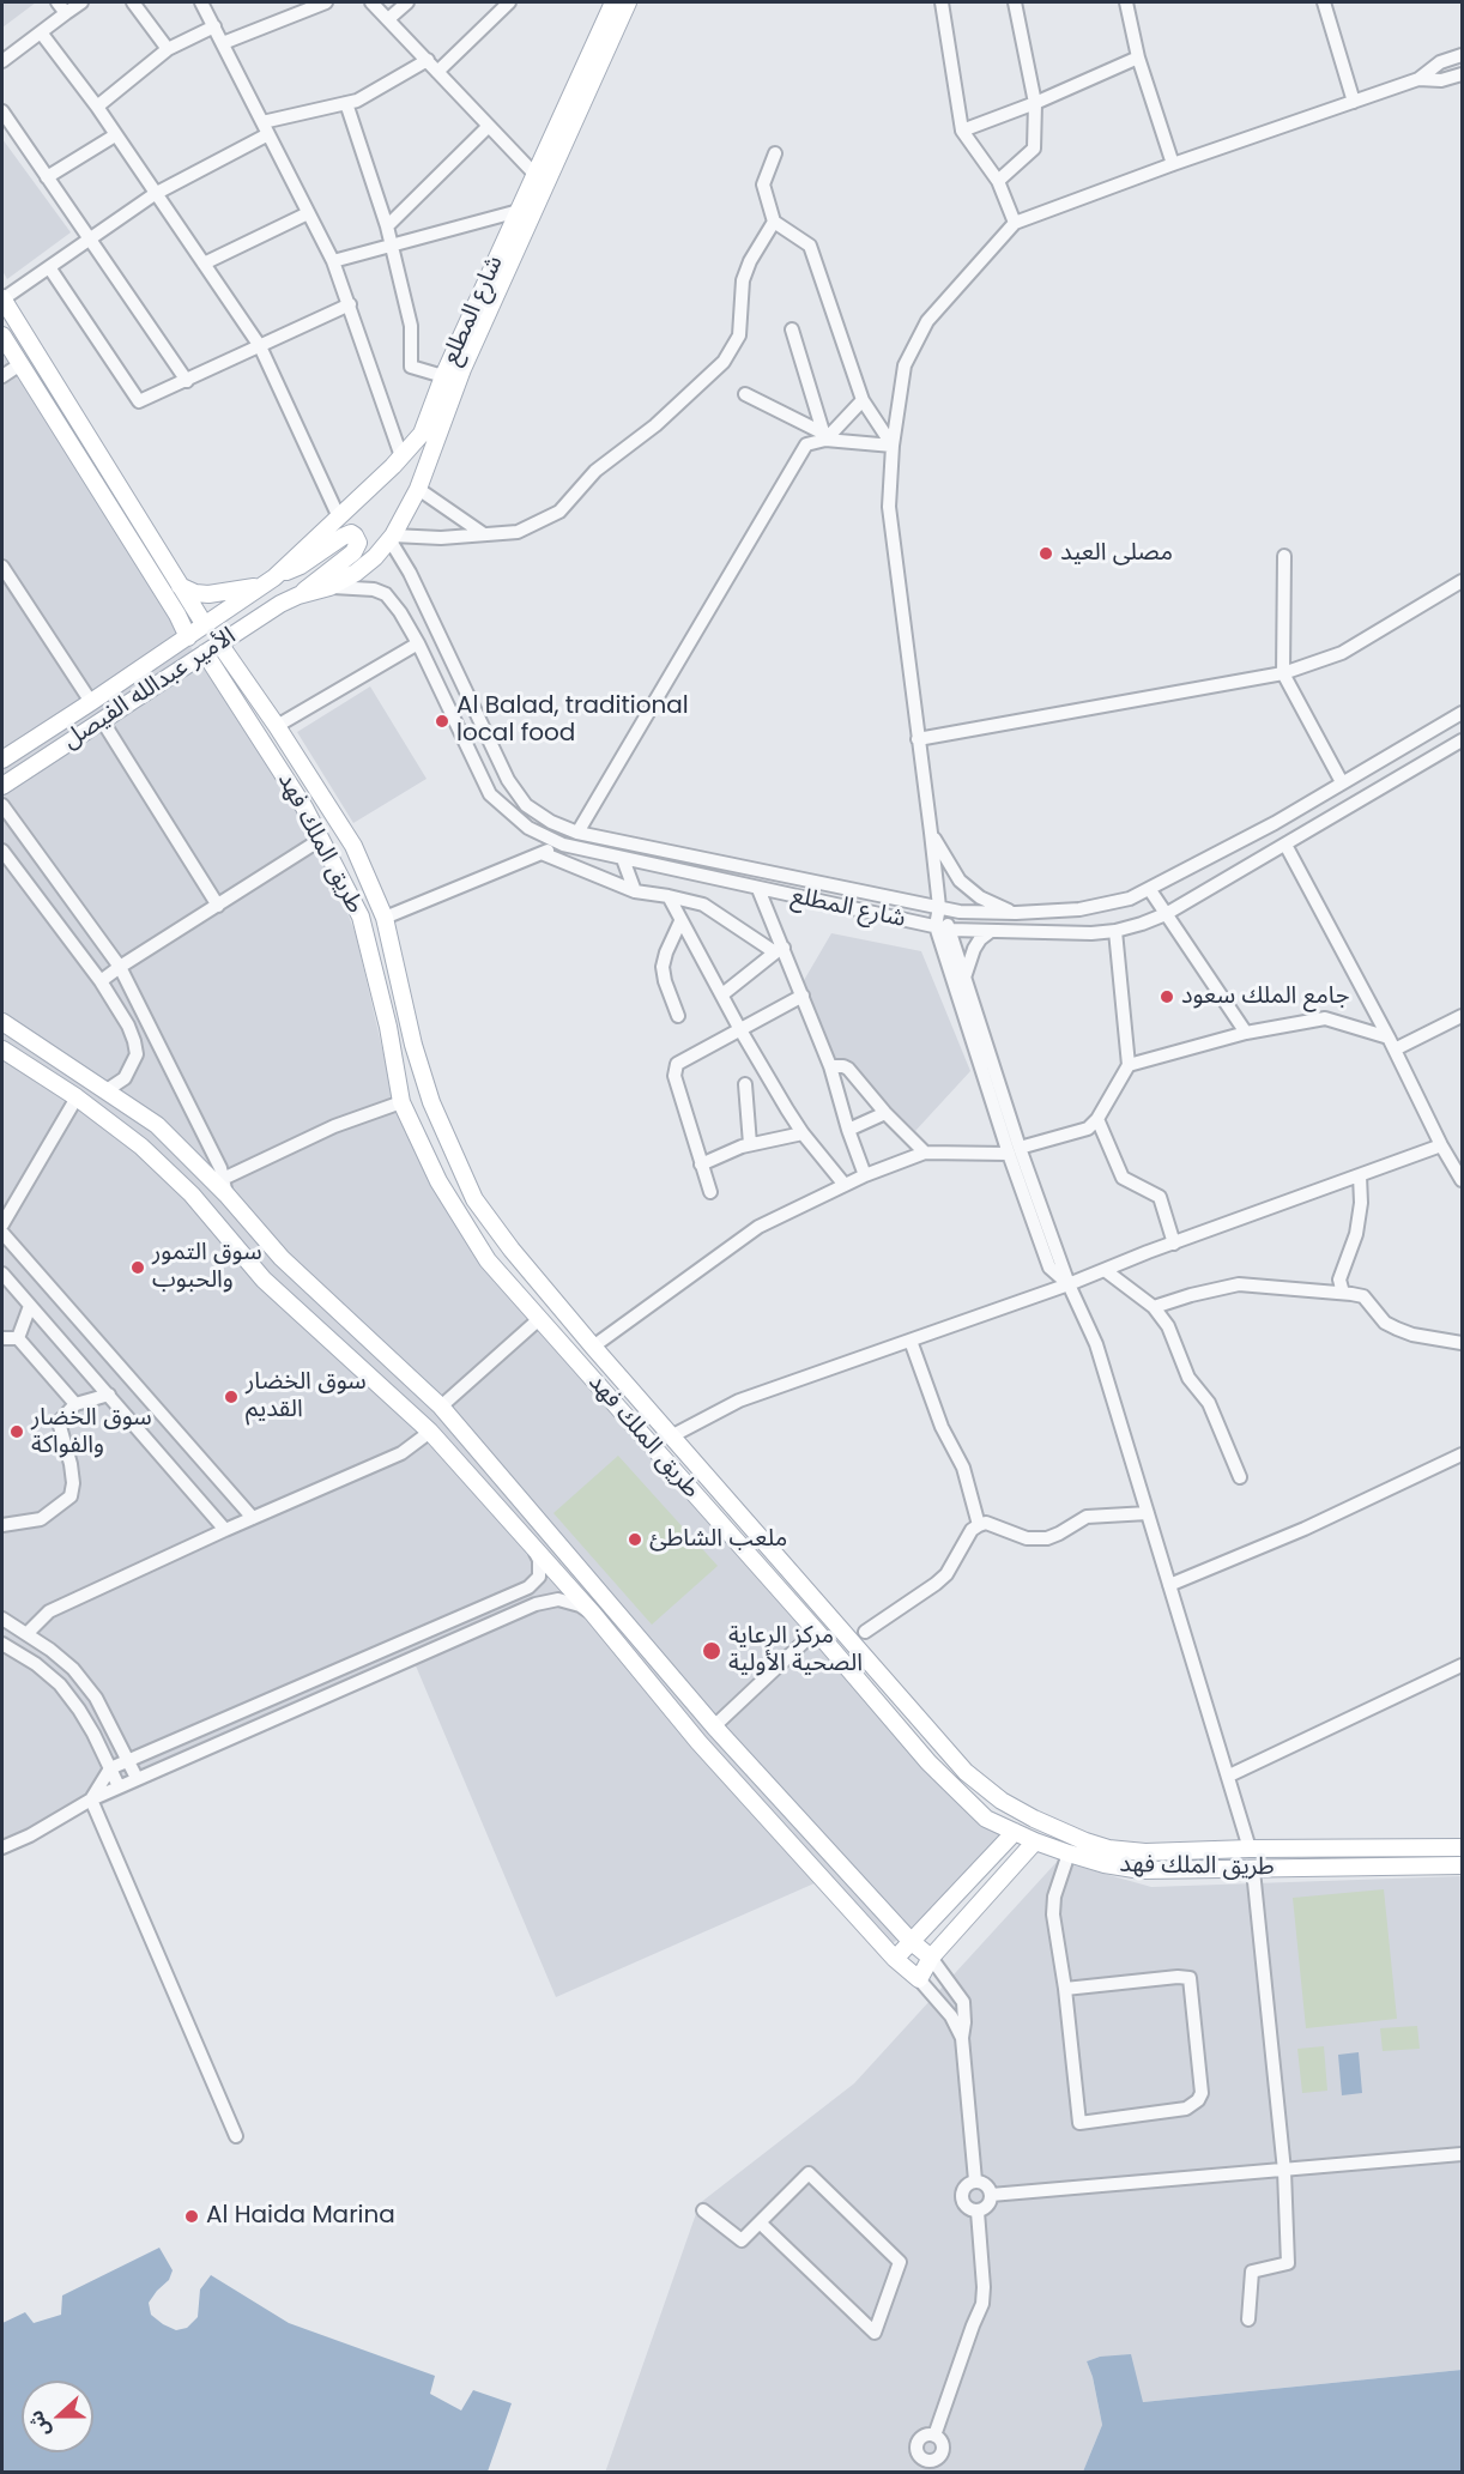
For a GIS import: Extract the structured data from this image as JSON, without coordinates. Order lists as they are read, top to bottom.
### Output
{
  "streets": {
    "main road": ["شارع المطلع", "الأمير عبدالله الفيصل", "طريق الملك فهد"]
  },
  "crossings": [
    ["شارع المطلع", "الأمير عبدالله الفيصل"],
    ["الأمير عبدالله الفيصل", "طريق الملك فهد"]
  ],
  "places": [
    "مصلى العيد",
    "Al Balad, traditional local food",
    "جامع الملك سعود",
    "سوق التمور والحبوب",
    "سوق الخضار القديم",
    "سوق الخضار والفواكة",
    "ملعب الشاطئ",
    "مركز الرعاية الصحية الأولية",
    "Al Haida Marina"
  ],
  "north": "left"
}
